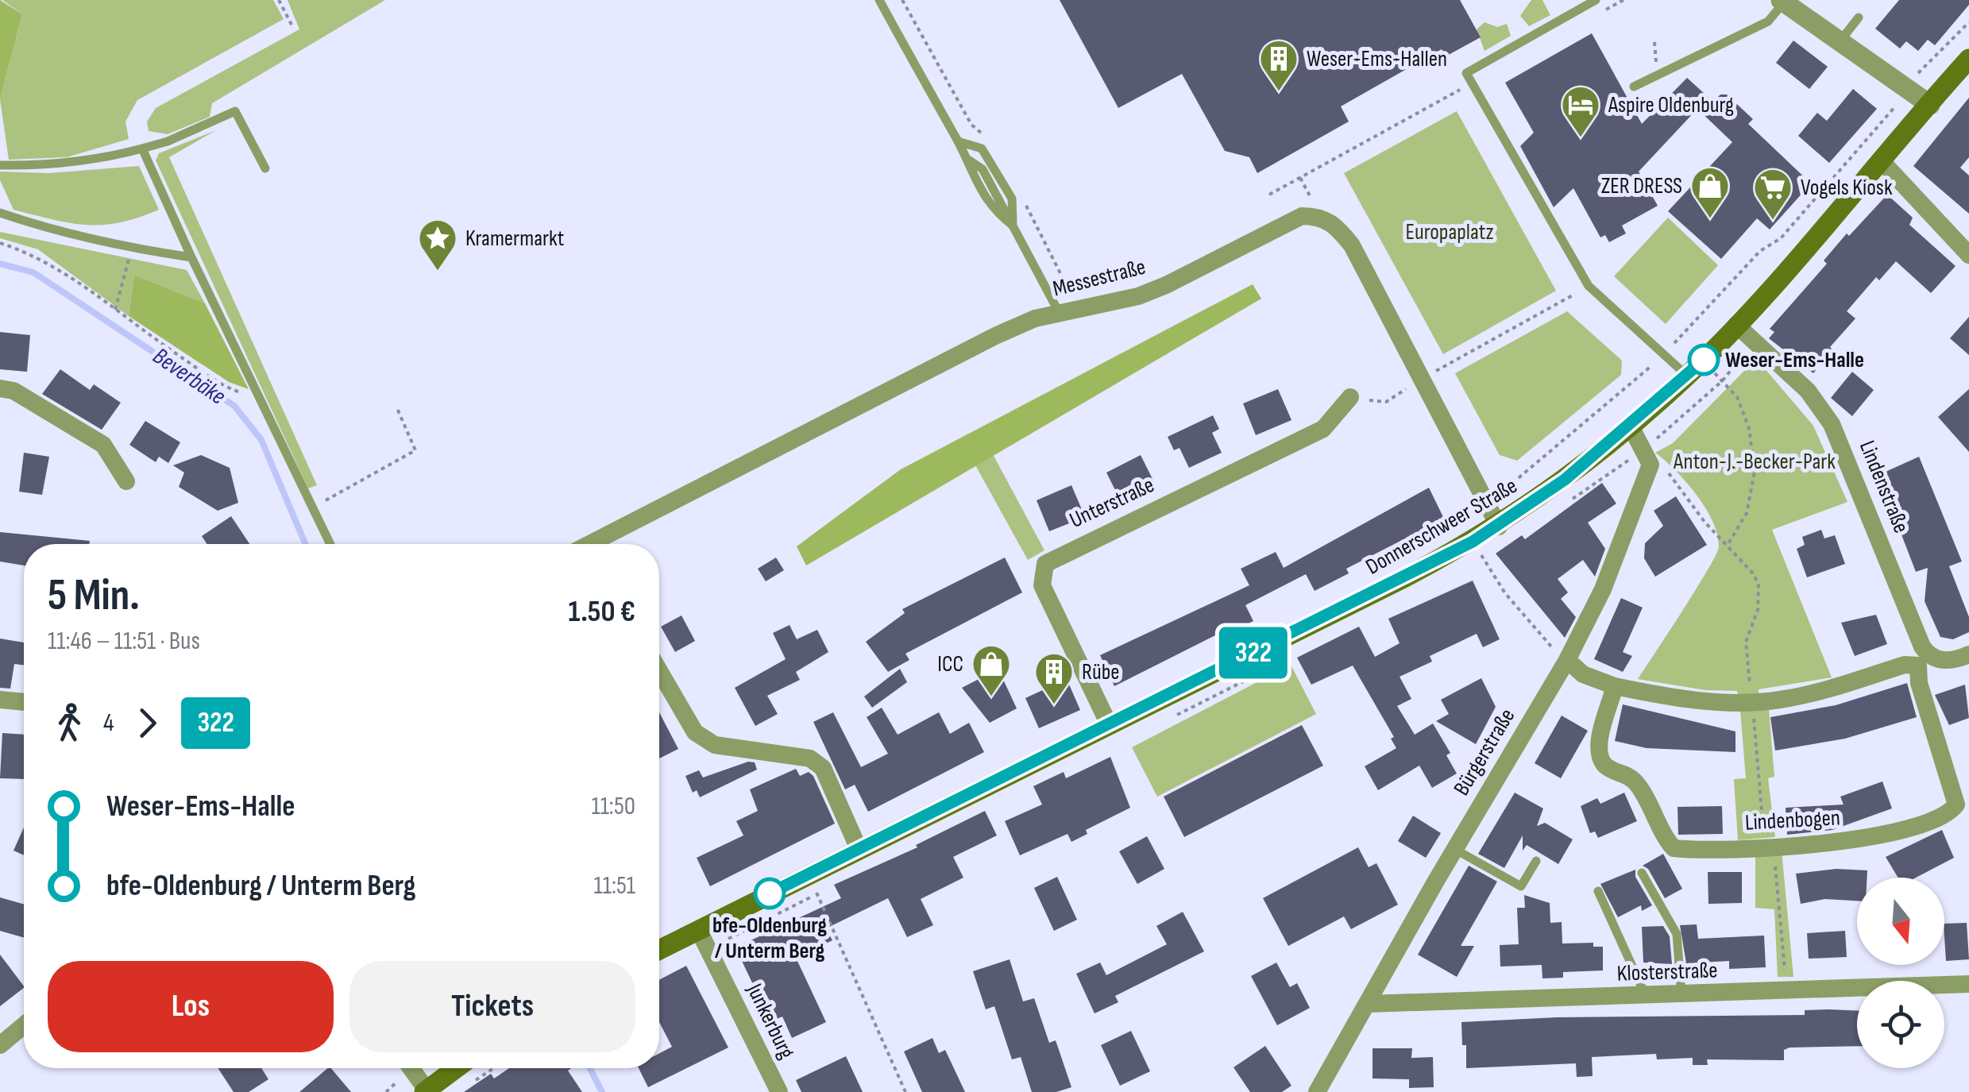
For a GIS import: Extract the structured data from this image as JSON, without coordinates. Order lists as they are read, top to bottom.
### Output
{
  "streets": {
    "main road": ["Donnerschweer Straße"],
    "street": [
      "Messestraße",
      "Lindenstraße",
      "Unterstraße",
      "Bürgerstraße",
      "Lindenbogen",
      "Klosterstraße",
      "Junkerburg"
    ]
  },
  "crossings": [
    ["Messestraße", "Donnerschweer Straße"],
    ["Lindenstraße", "Donnerschweer Straße"],
    ["Lindenstraße", "Lindenbogen"],
    ["Unterstraße", "Donnerschweer Straße"],
    ["Donnerschweer Straße", "Junkerburg"],
    ["Bürgerstraße", "Klosterstraße"]
  ],
  "water": ["Beverbäke"],
  "parks": ["Europaplatz", "Anton-J.-Becker-Park"],
  "places": {
    "building": ["Weser-Ems-Hallen", "Rübe"],
    "hotel": ["Aspire Oldenburg"],
    "shop": ["ZER DRESS", "ICC"],
    "supermarket": ["Vogels Kiosk"],
    "place": ["Kramermarkt"],
    "other": ["Weser-Ems-Halle", "bfe-Oldenburg / Unterm Berg"]
  },
  "lines": ["bus line 322"],
  "north": "bottom",
  "page": {
    "on_map": "322",
    "heading": ["5 Min.", "11:46 – 11:51 · Bus", "1.50 €"],
    "legs": ["4", "322"],
    "list": [
      {
        "name": "Weser-Ems-Halle",
        "value": "11:50"
      },
      {
        "name": "bfe-Oldenburg / Unterm Berg",
        "value": "11:51"
      }
    ],
    "buttons": ["Los", "Tickets"]
  }
}
